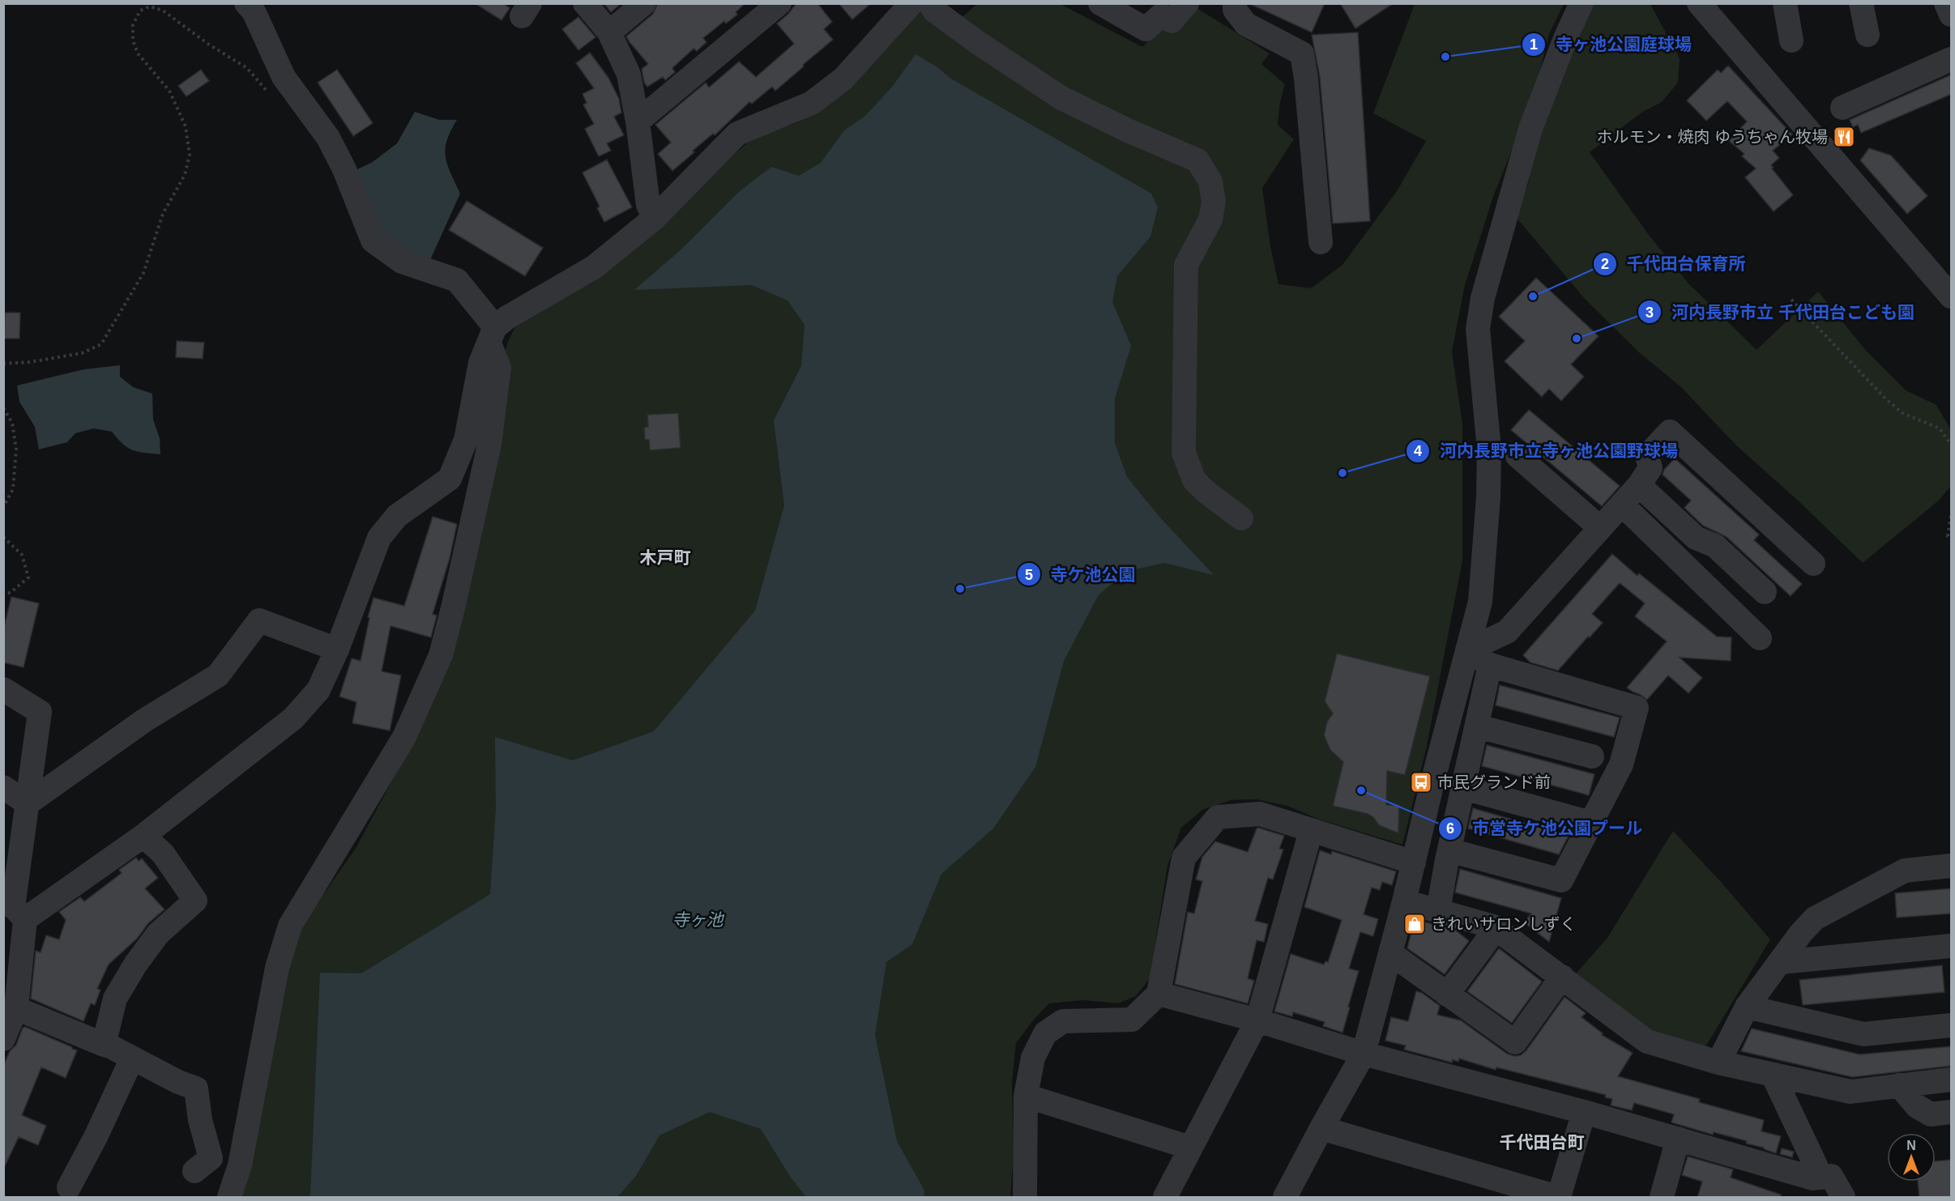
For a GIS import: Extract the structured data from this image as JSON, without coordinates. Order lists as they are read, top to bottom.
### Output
{
  "districts": ["木戸町", "千代田台町"],
  "water": ["寺ヶ池"],
  "places": {
    "other": [
      "寺ヶ池公園庭球場",
      "千代田台保育所",
      "河内長野市立 千代田台こども園",
      "河内長野市立寺ヶ池公園野球場",
      "寺ケ池公園",
      "市営寺ケ池公園プール"
    ],
    "restaurant": ["ホルモン・焼肉 ゆうちゃん牧場"],
    "bus stop": ["市民グランド前"],
    "shop": ["きれいサロンしずく"]
  },
  "north": "top"
}
